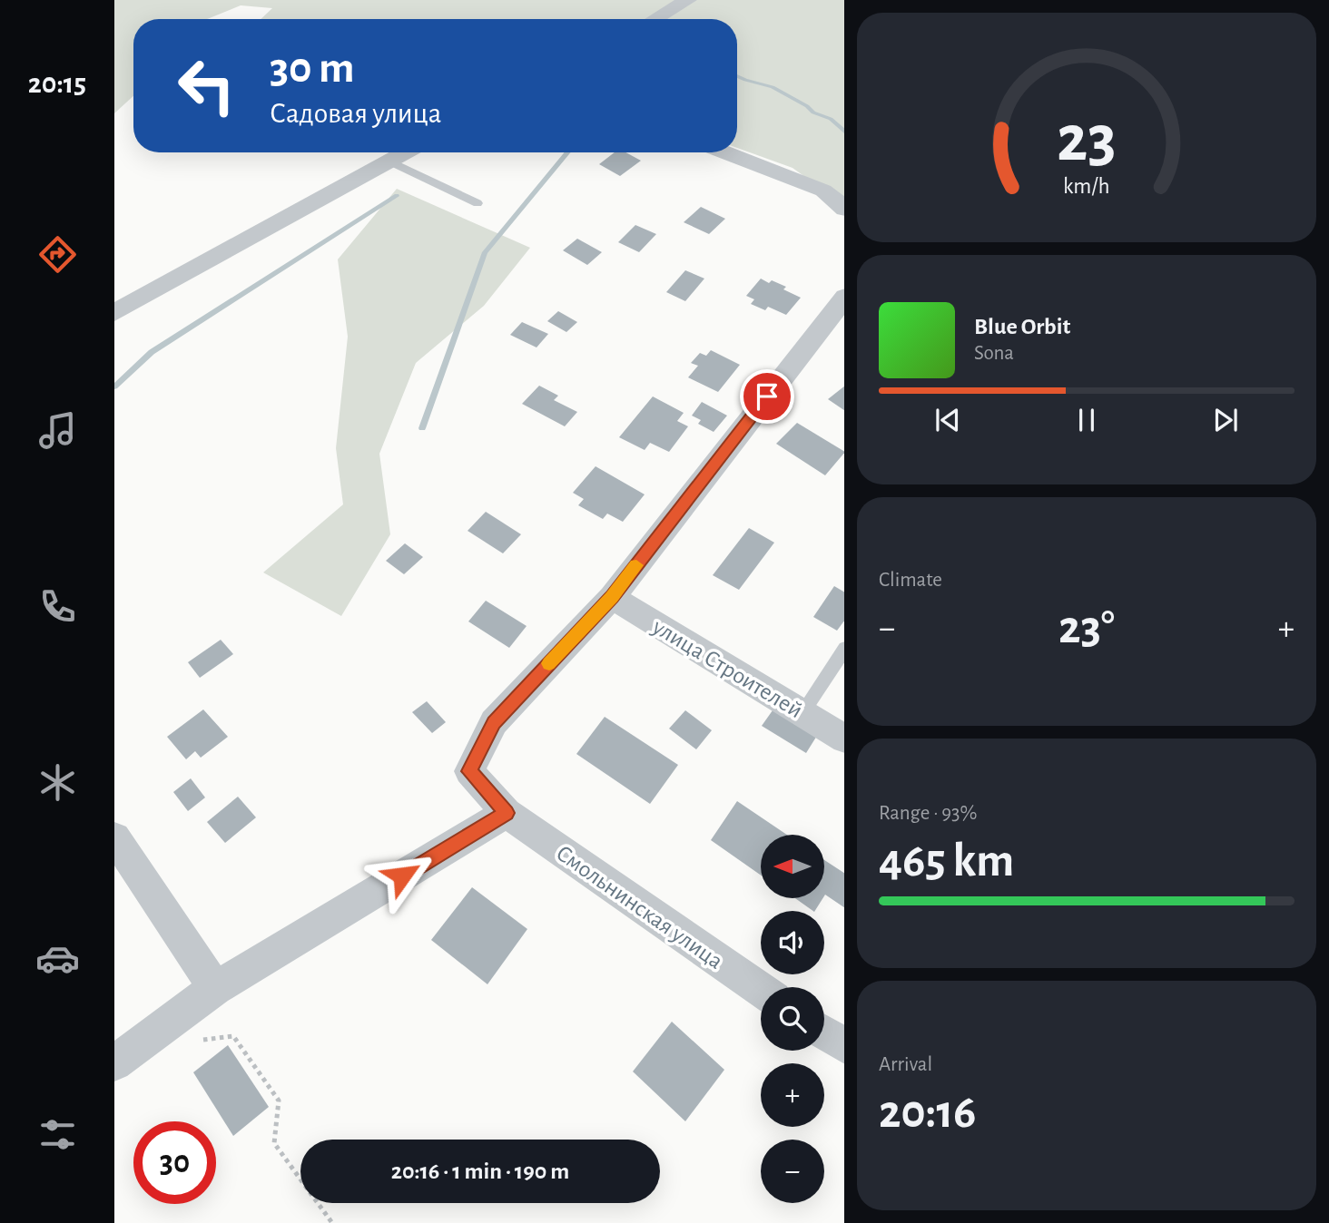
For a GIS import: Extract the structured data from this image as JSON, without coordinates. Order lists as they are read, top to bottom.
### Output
{
  "streets": {
    "street": ["улица Строителей", "Смольнинская улица"]
  },
  "crossings": [
    ["улица Строителей", "Смольнинская улица"]
  ],
  "north": "left",
  "page": {
    "tabs": "20:15",
    "turn": ["30 m", "Садовая улица"],
    "song": ["Blue Orbit", "Sona"],
    "tile": [
      "Climate",
      ["Range · 93%", "465 km"],
      ["Arrival", "20:16"]
    ],
    "heat": ["−", "23°", "+"],
    "map_buttons": ["+", "−"],
    "limit": "30",
    "trip": "20:16 · 1 min · 190 m",
    "gauge": ["23", "km/h"]
  }
}
